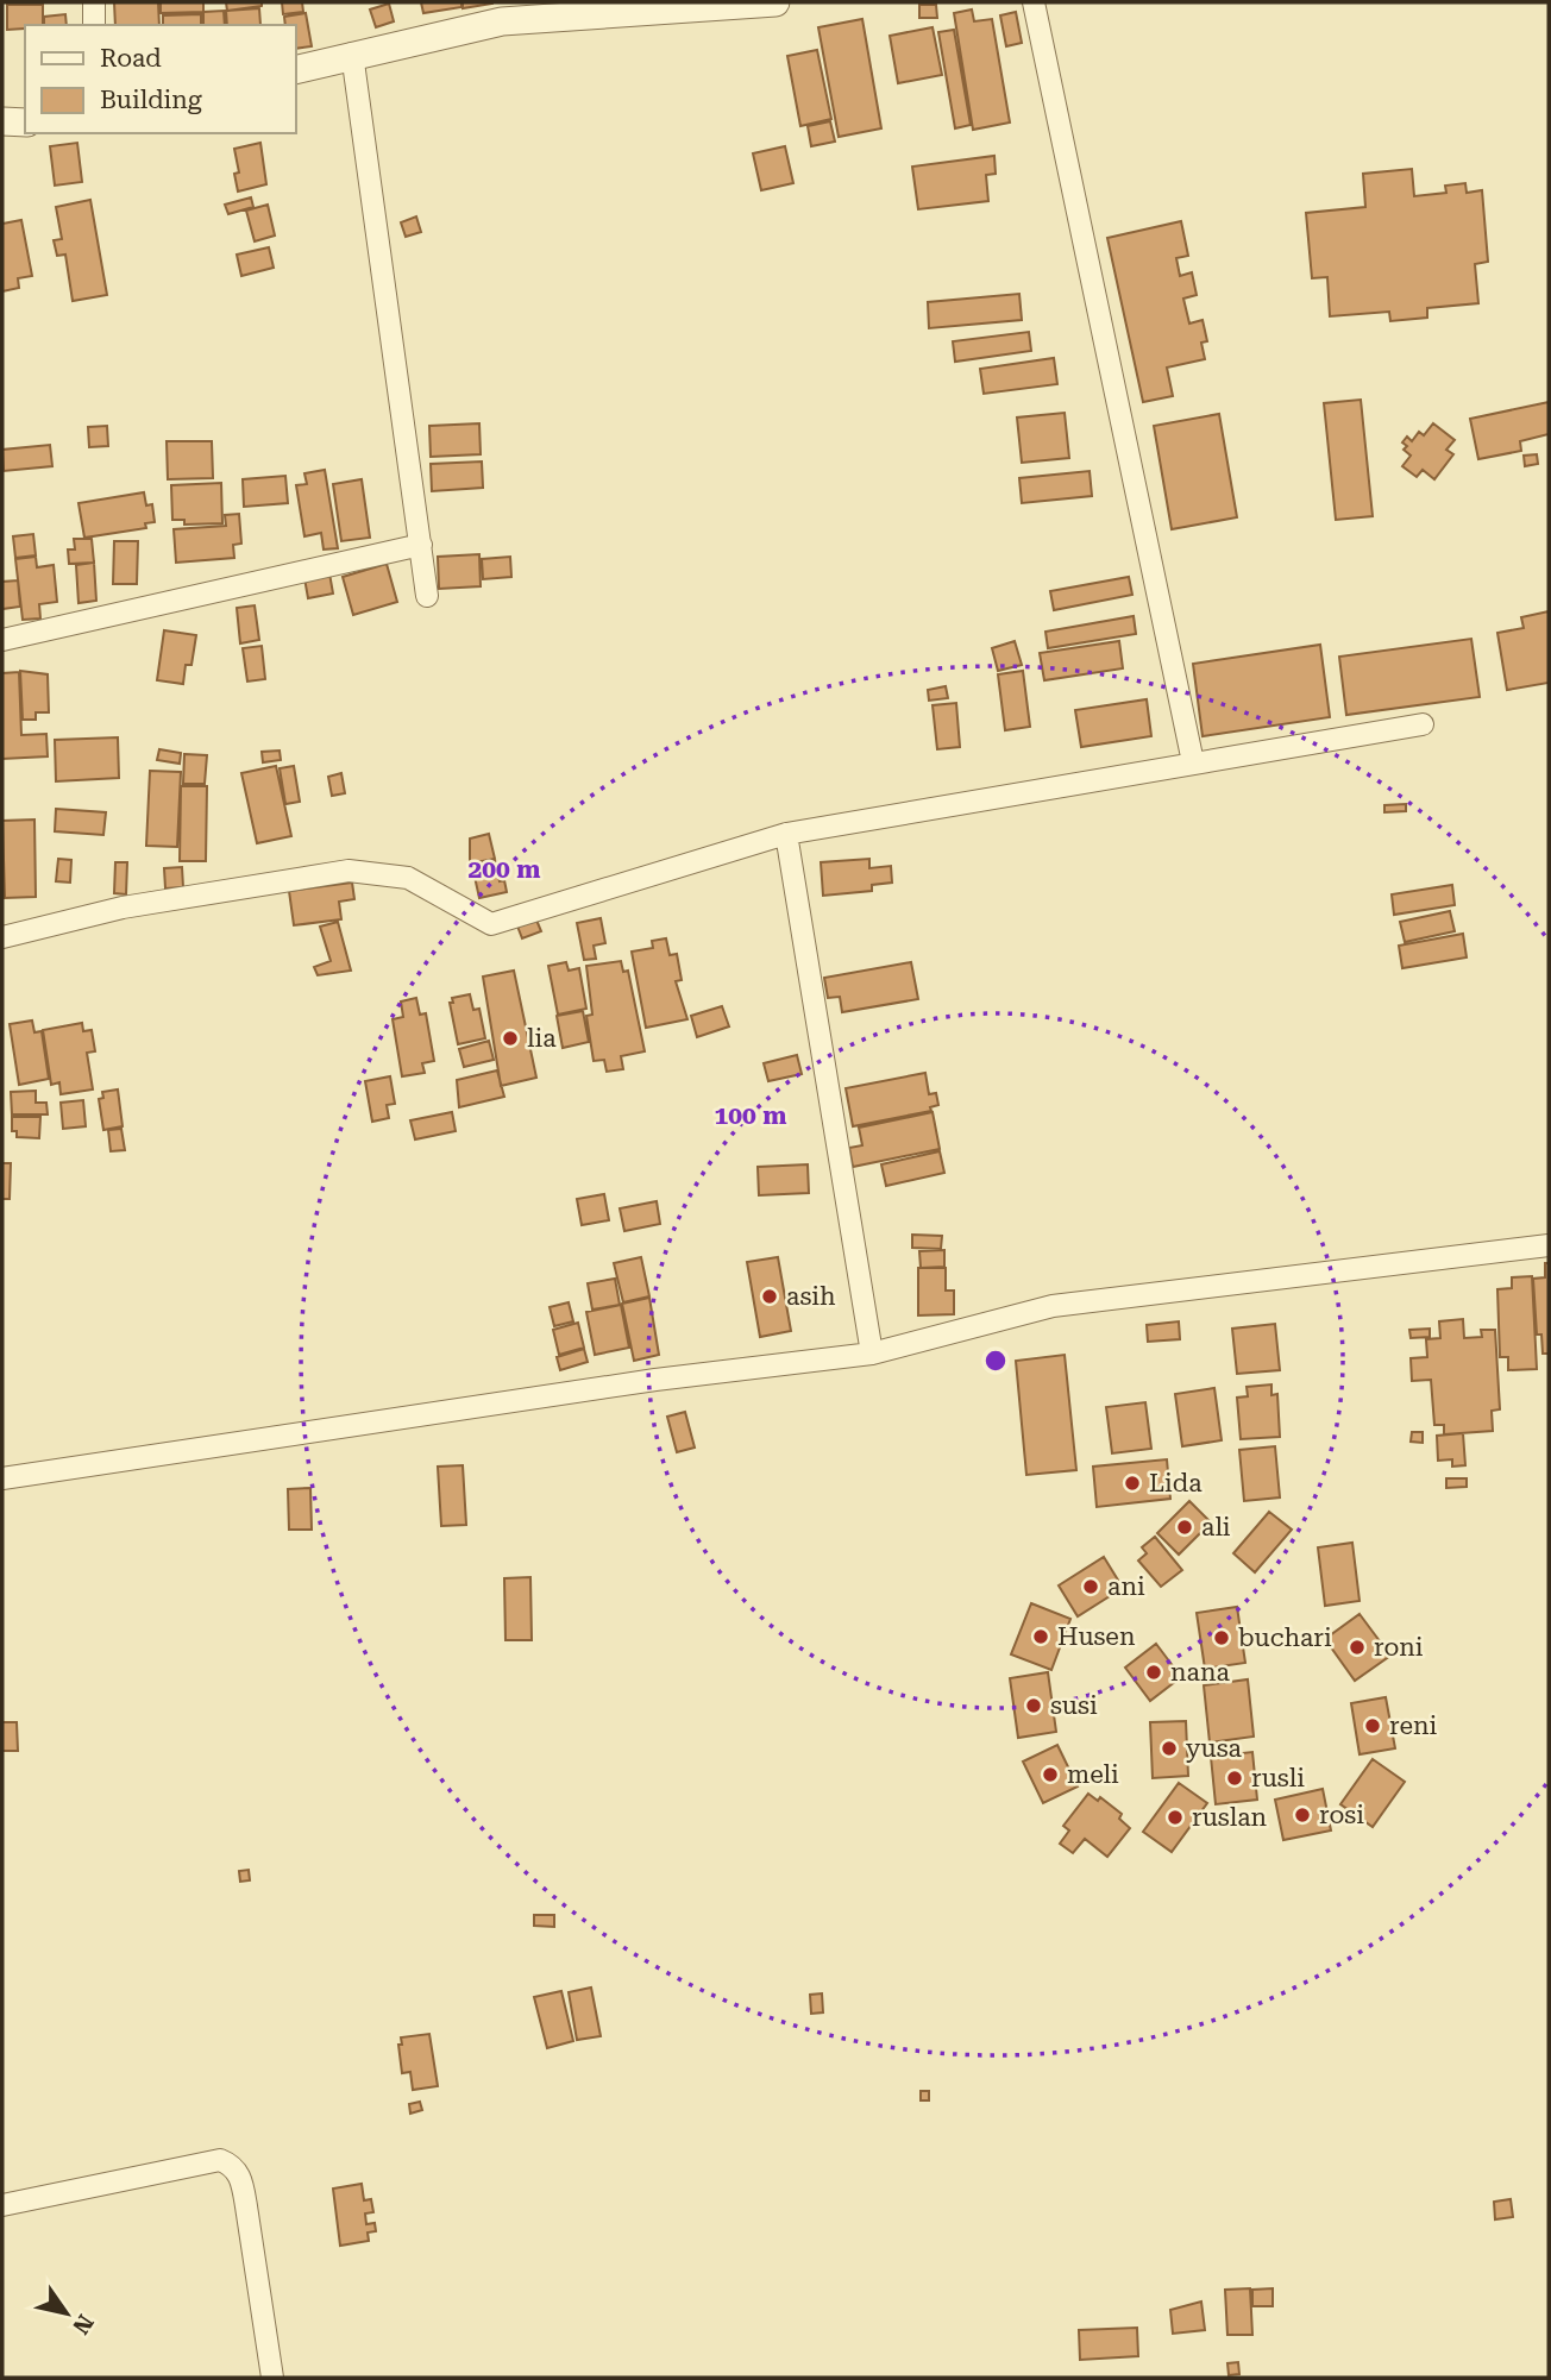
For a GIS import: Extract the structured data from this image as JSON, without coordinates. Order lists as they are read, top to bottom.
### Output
{
  "places": [
    "lia",
    "asih",
    "Lida",
    "ali",
    "ani",
    "Husen",
    "buchari",
    "roni",
    "nana",
    "susi",
    "reni",
    "yusa",
    "meli",
    "rusli",
    "rosi",
    "ruslan"
  ],
  "legend": ["Road", "Building"],
  "north": "bottom right",
  "rings": ["200 m", "100 m"]
}
